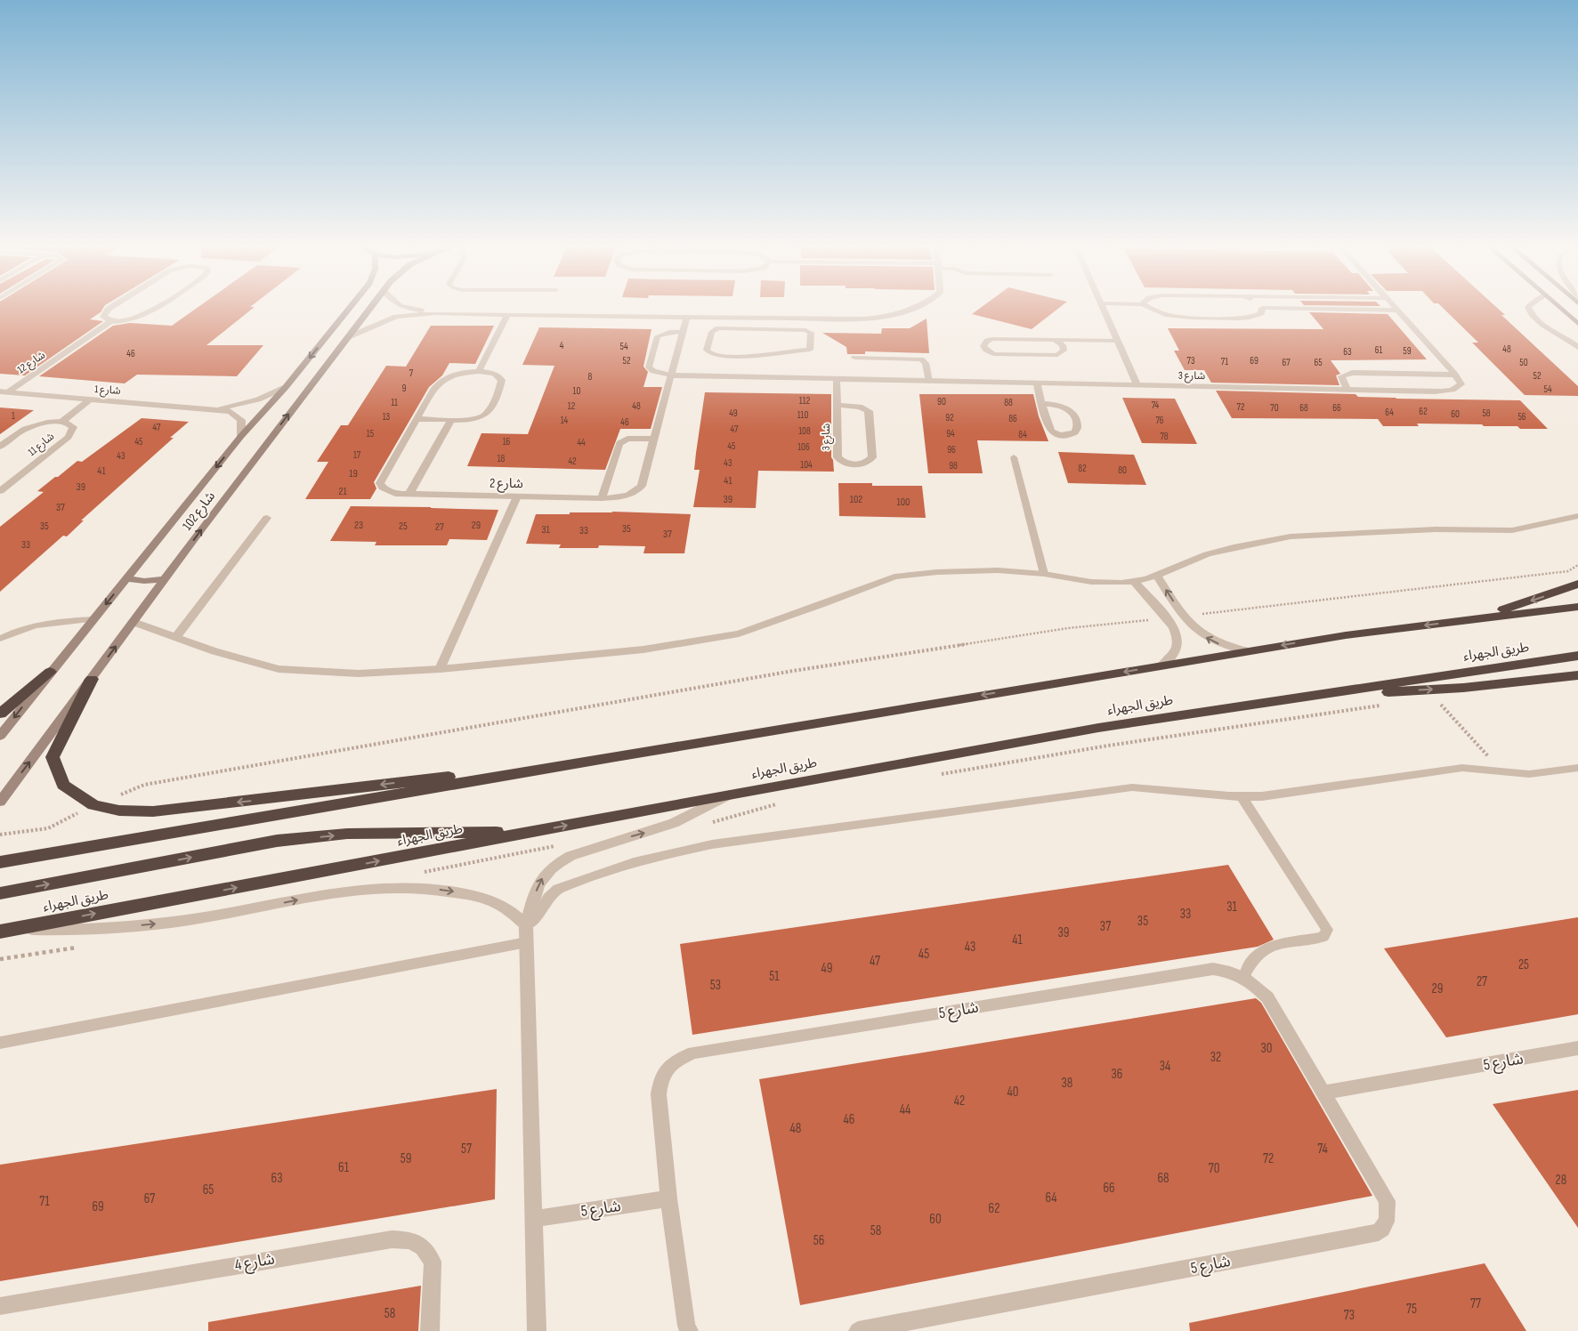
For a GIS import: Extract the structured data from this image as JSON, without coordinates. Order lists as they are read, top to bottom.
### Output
{
  "streets": {
    "highway": ["طريق الجهراء"],
    "street": [
      "شارع 12",
      "شارع 3",
      "شارع 1",
      "شارع 11",
      "شارع 2",
      "شارع 102",
      "شارع 5",
      "شارع 4"
    ]
  },
  "crossings": [
    ["شارع 12", "شارع 1"],
    ["شارع 3", "شارع 2"],
    ["شارع 1", "شارع 11"],
    ["شارع 1", "شارع 102"]
  ],
  "house_numbers": [
    "4",
    "54",
    "48",
    "61",
    "59",
    "63",
    "46",
    "52",
    "73",
    "69",
    "71",
    "67",
    "65",
    "50",
    "7",
    "52",
    "8",
    "9",
    "54",
    "10",
    "112",
    "90",
    "11",
    "88",
    "74",
    "12",
    "48",
    "72",
    "70",
    "68",
    "66",
    "62",
    "64",
    "49",
    "58",
    "60",
    "110",
    "1",
    "13",
    "56",
    "92",
    "86",
    "14",
    "76",
    "46",
    "47",
    "47",
    "108",
    "15",
    "94",
    "84",
    "78",
    "45",
    "16",
    "44",
    "45",
    "106",
    "96",
    "17",
    "43",
    "18",
    "42",
    "43",
    "104",
    "98",
    "82",
    "80",
    "41",
    "19",
    "41",
    "39",
    "21",
    "39",
    "102",
    "100",
    "37",
    "23",
    "29",
    "35",
    "25",
    "27",
    "35",
    "31",
    "33",
    "37",
    "33",
    "31",
    "33",
    "35",
    "37",
    "39",
    "41",
    "43",
    "45",
    "47",
    "25",
    "49",
    "51",
    "27",
    "53",
    "29",
    "30",
    "32",
    "34",
    "36",
    "38",
    "40",
    "42",
    "44",
    "46",
    "48",
    "57",
    "74",
    "59",
    "72",
    "61",
    "70",
    "63",
    "68",
    "28",
    "66",
    "65",
    "64",
    "67",
    "71",
    "69",
    "62",
    "60",
    "58",
    "56",
    "77",
    "75",
    "58",
    "73"
  ]
}
